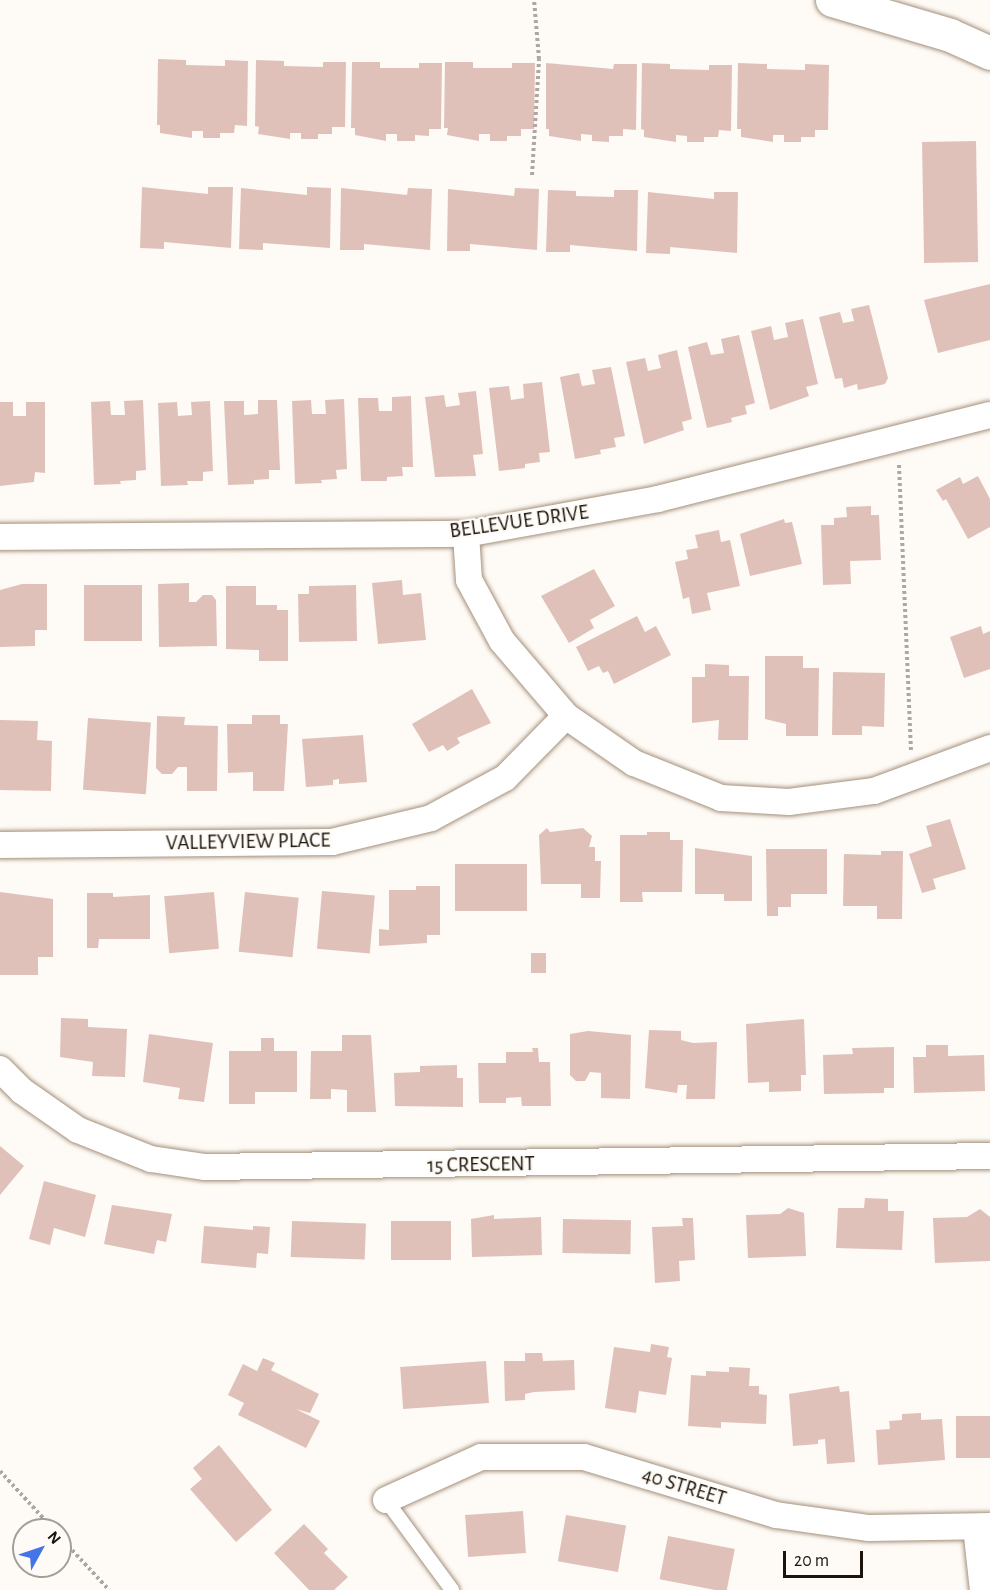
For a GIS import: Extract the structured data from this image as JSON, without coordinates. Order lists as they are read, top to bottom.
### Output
{
  "streets": {
    "street": [
      "BELLEVUE DRIVE",
      "VALLEYVIEW PLACE",
      "15 CRESCENT",
      "40 STREET"
    ]
  },
  "scale_bar": "20 m",
  "north": "top right"
}
